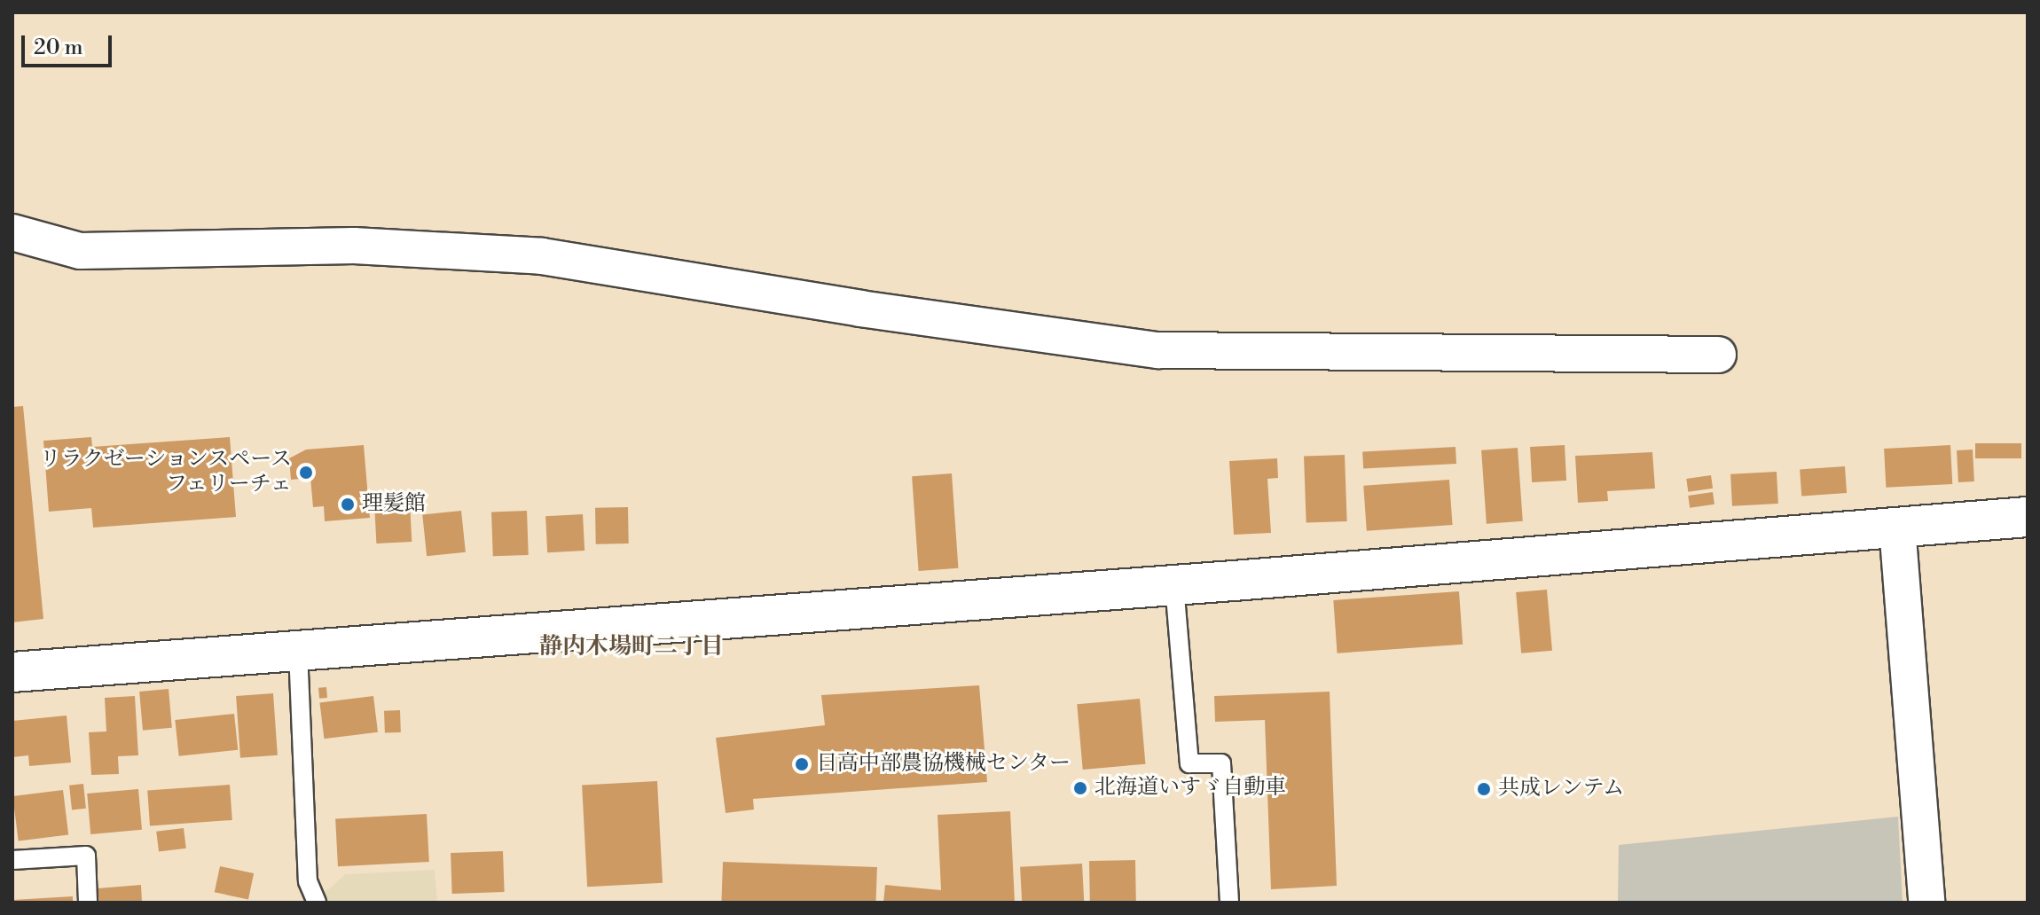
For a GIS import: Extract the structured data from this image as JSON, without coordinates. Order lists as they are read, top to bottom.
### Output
{
  "districts": ["静内木場町二丁目"],
  "places": [
    "リラクゼーションスペース フェリーチェ",
    "理髪館",
    "日高中部農協機械センター",
    "北海道いすゞ自動車",
    "共成レンテム"
  ],
  "scale_bar": "20 m"
}
